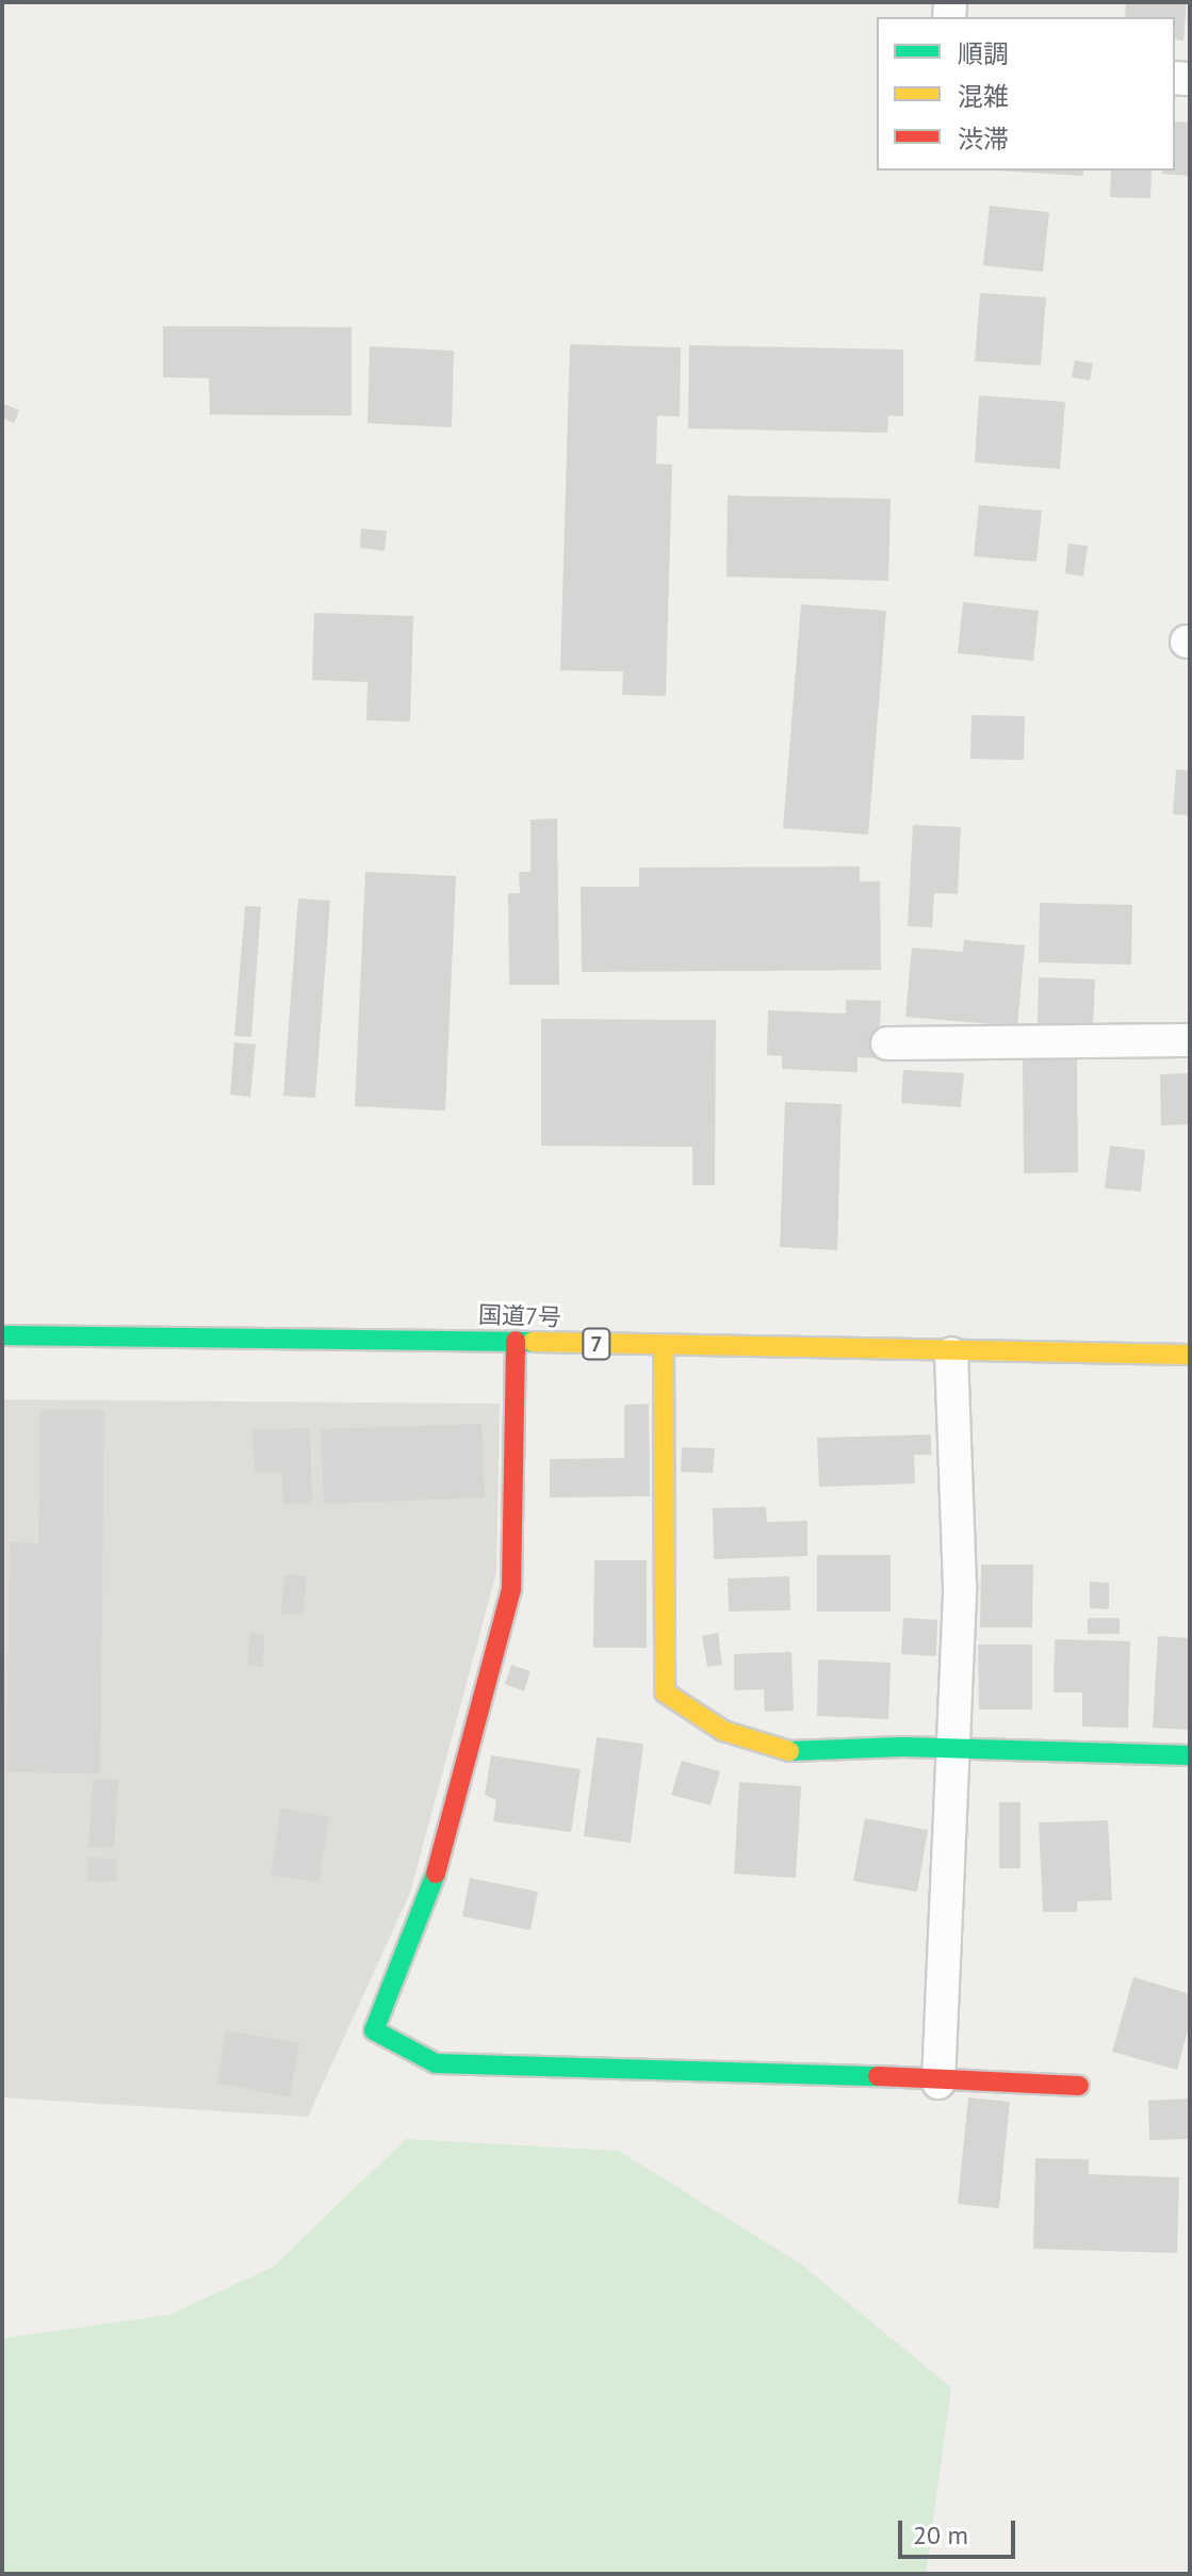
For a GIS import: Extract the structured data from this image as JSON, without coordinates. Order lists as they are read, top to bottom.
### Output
{
  "streets": {
    "main road": ["国道7号", "7"]
  },
  "legend": ["順調", "混雑", "渋滞"],
  "scale_bar": "20 m"
}
